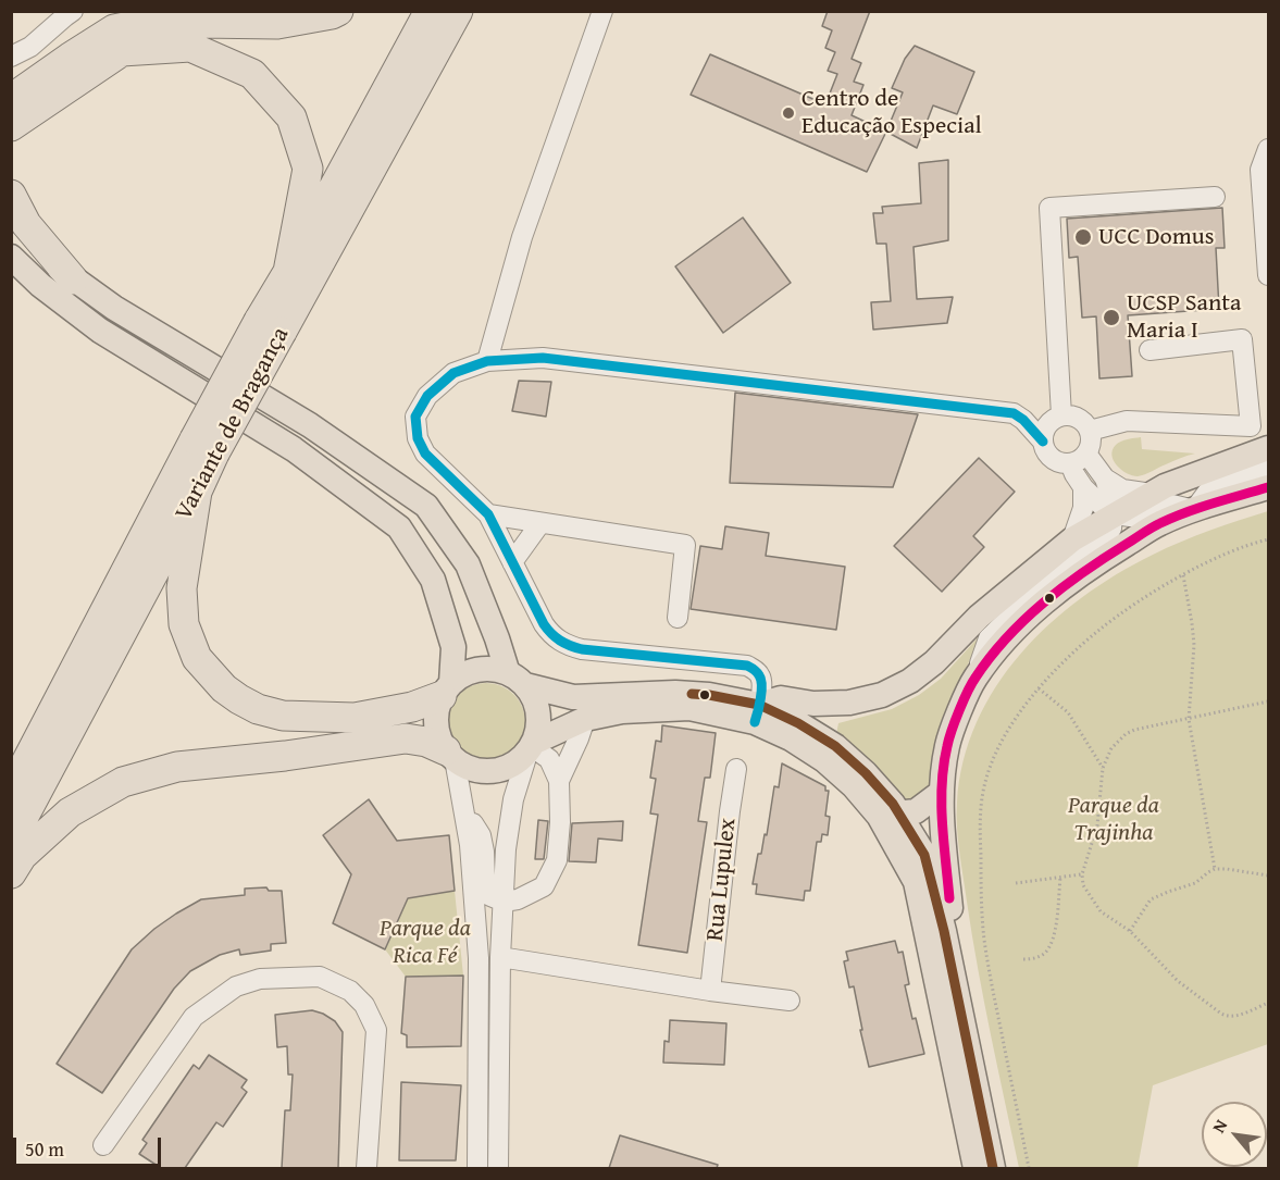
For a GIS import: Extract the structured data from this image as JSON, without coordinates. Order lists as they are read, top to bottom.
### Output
{
  "streets": {
    "highway": ["Variante de Bragança"],
    "street": ["Rua Lupulex"]
  },
  "parks": ["Parque da Trajinha", "Parque da Rica Fé"],
  "places": ["Centro de Educação Especial", "UCC Domus", "UCSP Santa Maria I"],
  "scale_bar": "50 m",
  "north": "top left"
}
